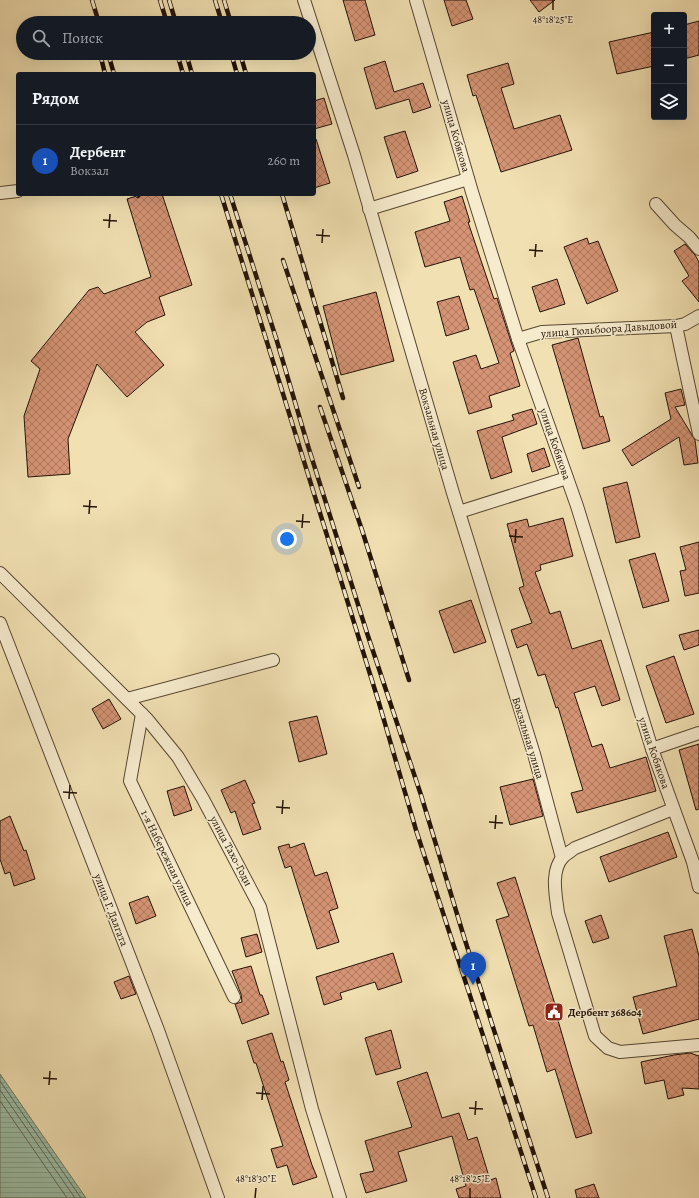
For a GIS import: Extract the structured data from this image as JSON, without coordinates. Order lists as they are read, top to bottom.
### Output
{
  "streets": {
    "street": [
      "улица Кобякова",
      "улица Гюльбоора Давыдовой",
      "Вокзальная улица",
      "улица Тахо-Годи",
      "1-я Набережная улица",
      "улица Г. Далгата"
    ]
  },
  "crossings": [
    ["улица Кобякова", "улица Гюльбоора Давыдовой"],
    ["улица Тахо-Годи", "1-я Набережная улица"]
  ],
  "places": {
    "public building": ["Дербент 368604"]
  },
  "page": {
    "map_buttons": ["+", "−"],
    "search": "Поиск",
    "heading": "Рядом",
    "list": [
      {
        "mark": "1",
        "name": "Дербент",
        "note": "Вокзал",
        "value": "260 m"
      }
    ],
    "pins": "1"
  },
  "coordinates": ["48°18'25\"E", "48°18'30\"E"]
}
